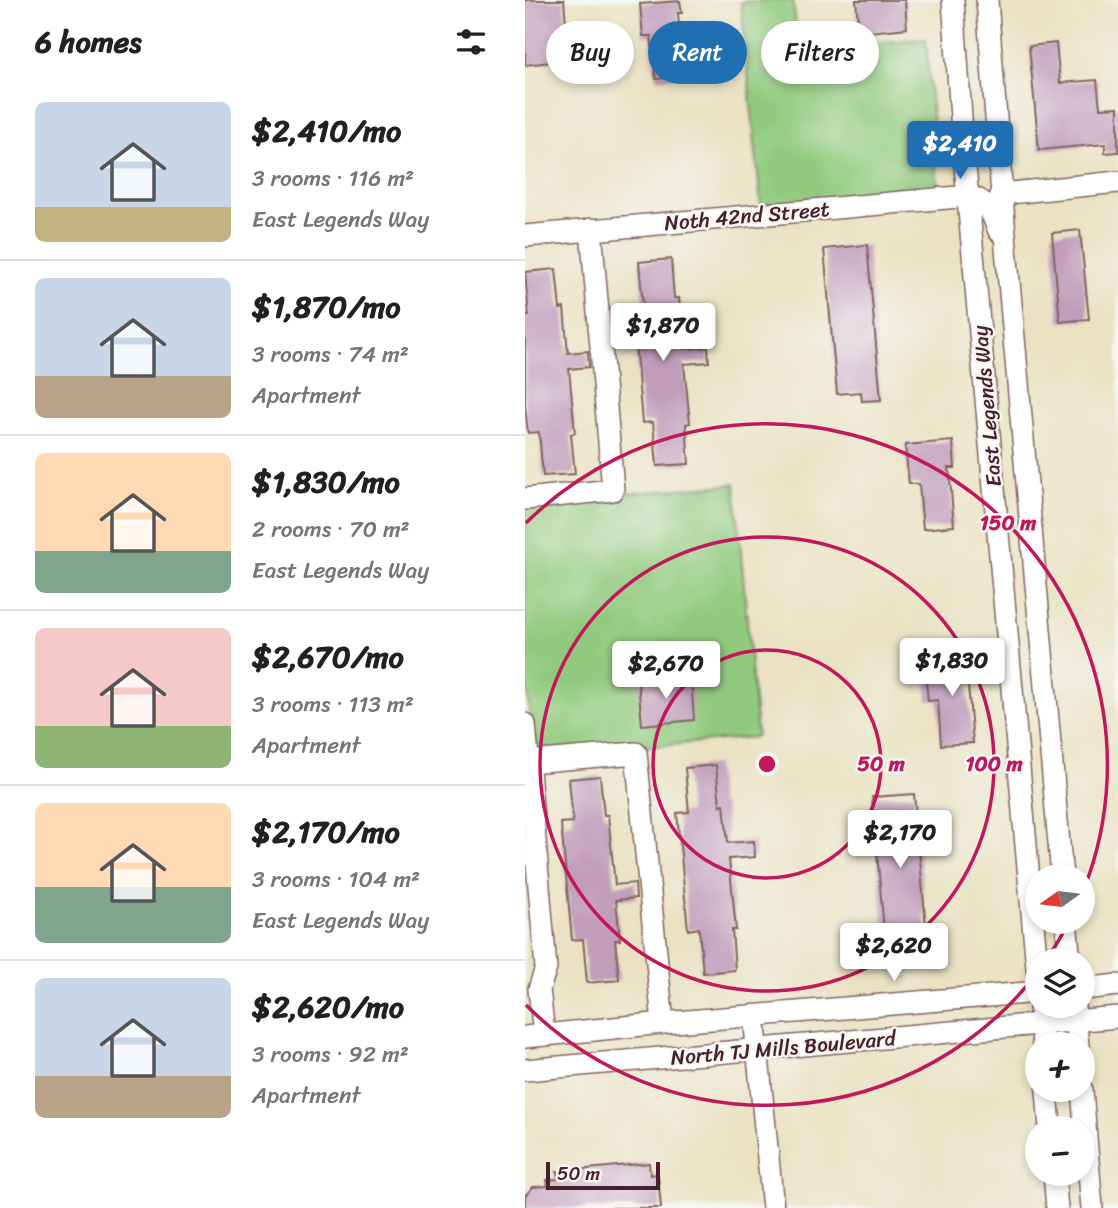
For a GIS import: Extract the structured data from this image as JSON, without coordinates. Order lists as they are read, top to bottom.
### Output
{
  "streets": {
    "street": ["Noth 42nd Street", "East Legends Way", "North TJ Mills Boulevard"]
  },
  "crossings": [
    ["Noth 42nd Street", "East Legends Way"]
  ],
  "scale_bar": "50 m",
  "north": "left",
  "page": {
    "heading": "6 homes",
    "chip": ["Buy", "Rent", "Filters"],
    "list": [
      {
        "name": "$2,410/mo",
        "note": "3 rooms · 116 m² · East Legends Way"
      },
      {
        "name": "$1,870/mo",
        "note": "3 rooms · 74 m² · Apartment"
      },
      {
        "name": "$1,830/mo",
        "note": "2 rooms · 70 m² · East Legends Way"
      },
      {
        "name": "$2,670/mo",
        "note": "3 rooms · 113 m² · Apartment"
      },
      {
        "name": "$2,170/mo",
        "note": "3 rooms · 104 m² · East Legends Way"
      },
      {
        "name": "$2,620/mo",
        "note": "3 rooms · 92 m² · Apartment"
      }
    ],
    "price": [
      "$2,410",
      "$1,870",
      "$1,830",
      "$2,670",
      "$2,170",
      "$2,620"
    ],
    "map_buttons": ["+", "−"],
    "scale": "50 m"
  },
  "rings": ["150 m", "50 m", "100 m"]
}
